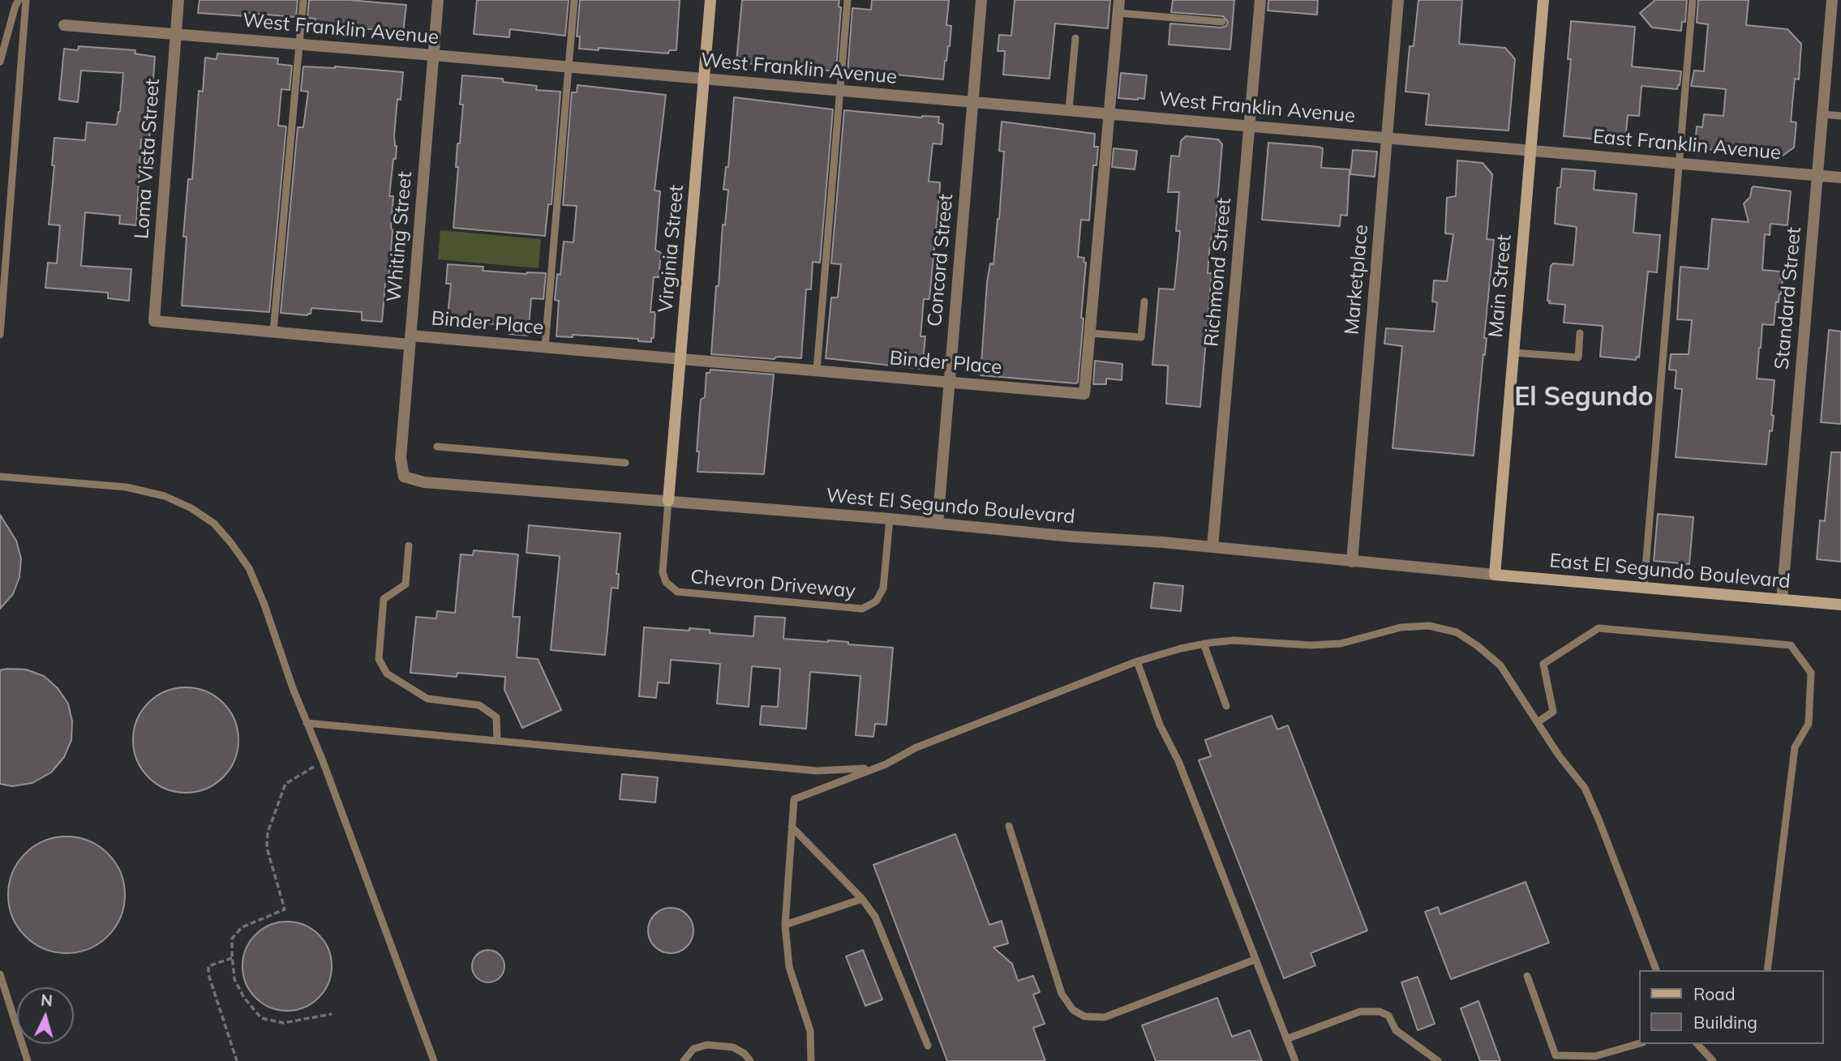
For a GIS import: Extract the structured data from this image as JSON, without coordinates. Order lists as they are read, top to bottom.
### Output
{
  "streets": {
    "main road": ["Virginia Street", "Main Street", "East El Segundo Boulevard"],
    "street": [
      "West Franklin Avenue",
      "East Franklin Avenue",
      "Loma Vista Street",
      "Whiting Street",
      "Concord Street",
      "Richmond Street",
      "Marketplace",
      "Standard Street",
      "Binder Place",
      "West El Segundo Boulevard"
    ],
    "lane": ["Chevron Driveway"]
  },
  "crossings": [
    ["West Franklin Avenue", "East Franklin Avenue"],
    ["West Franklin Avenue", "Loma Vista Street"],
    ["West Franklin Avenue", "Whiting Street"],
    ["West Franklin Avenue", "Virginia Street"],
    ["West Franklin Avenue", "Concord Street"],
    ["West Franklin Avenue", "Richmond Street"],
    ["West Franklin Avenue", "Marketplace"],
    ["West Franklin Avenue", "Main Street"],
    ["West Franklin Avenue", "Binder Place"],
    ["East Franklin Avenue", "Main Street"],
    ["East Franklin Avenue", "Standard Street"],
    ["Loma Vista Street", "Binder Place"],
    ["Whiting Street", "Binder Place"],
    ["Whiting Street", "West El Segundo Boulevard"],
    ["Virginia Street", "Binder Place"],
    ["Virginia Street", "West El Segundo Boulevard"],
    ["Virginia Street", "Chevron Driveway"],
    ["Concord Street", "Binder Place"],
    ["Concord Street", "West El Segundo Boulevard"],
    ["Richmond Street", "West El Segundo Boulevard"],
    ["Marketplace", "West El Segundo Boulevard"],
    ["Main Street", "West El Segundo Boulevard"],
    ["Main Street", "East El Segundo Boulevard"],
    ["Standard Street", "East El Segundo Boulevard"],
    ["West El Segundo Boulevard", "East El Segundo Boulevard"],
    ["West El Segundo Boulevard", "Chevron Driveway"]
  ],
  "districts": ["El Segundo"],
  "legend": ["Road", "Building"],
  "north": "top"
}
